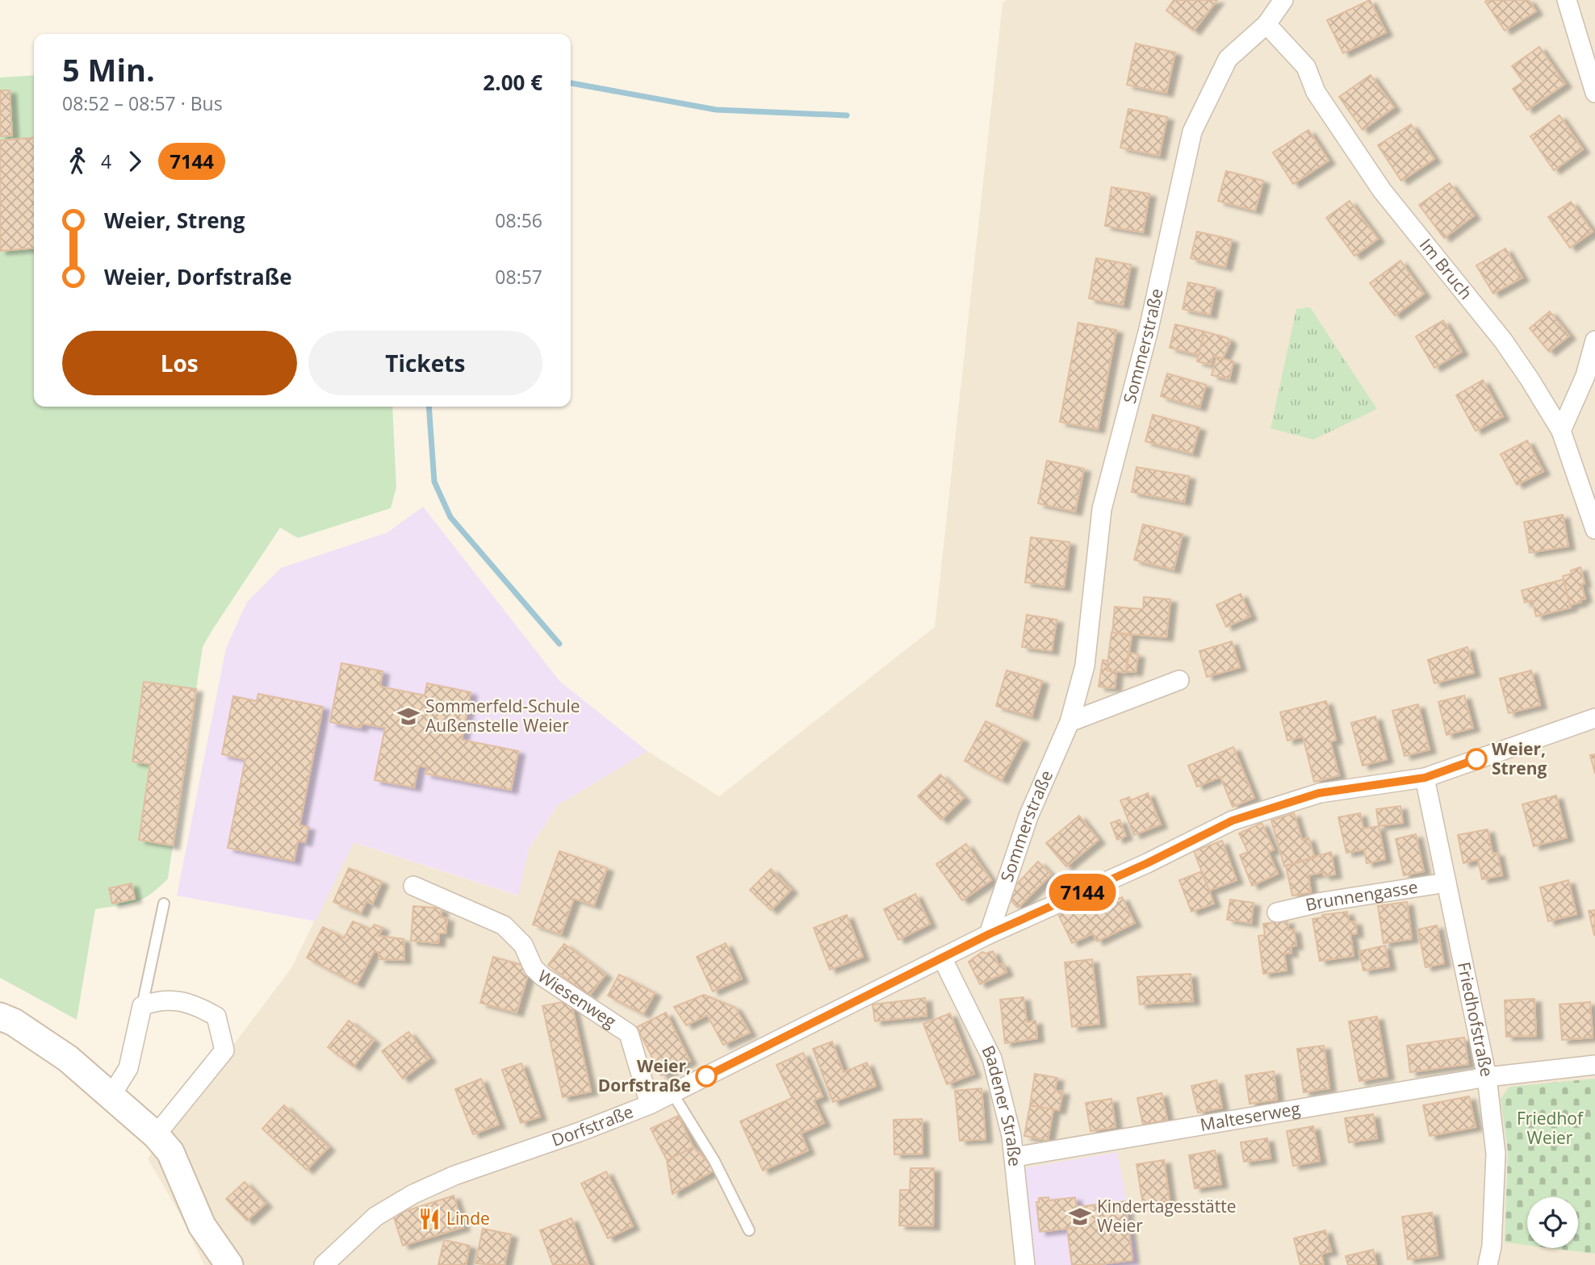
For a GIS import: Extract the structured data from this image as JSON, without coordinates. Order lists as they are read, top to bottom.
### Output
{
  "streets": {
    "street": [
      "Im Bruch",
      "Sommerstraße",
      "Brunnengasse",
      "Wiesenweg",
      "Friedhofstraße",
      "Badener Straße",
      "Malteserweg",
      "Dorfstraße"
    ]
  },
  "crossings": [
    ["Im Bruch", "Sommerstraße"],
    ["Sommerstraße", "Dorfstraße"],
    ["Brunnengasse", "Friedhofstraße"],
    ["Wiesenweg", "Dorfstraße"],
    ["Friedhofstraße", "Malteserweg"],
    ["Friedhofstraße", "Dorfstraße"],
    ["Badener Straße", "Malteserweg"],
    ["Badener Straße", "Dorfstraße"]
  ],
  "parks": ["Friedhof Weier"],
  "places": {
    "school or university": ["Sommerfeld-Schule Außenstelle Weier", "Kindertagesstätte Weier"],
    "other": ["Weier, Streng", "Weier, Dorfstraße"],
    "restaurant": ["Linde"]
  },
  "lines": ["bus line 7144"],
  "page": {
    "on_map": "7144",
    "heading": ["5 Min.", "08:52 – 08:57 · Bus", "2.00 €"],
    "legs": ["4", "7144"],
    "list": [
      {
        "name": "Weier, Streng",
        "value": "08:56"
      },
      {
        "name": "Weier, Dorfstraße",
        "value": "08:57"
      }
    ],
    "buttons": ["Los", "Tickets"]
  }
}
